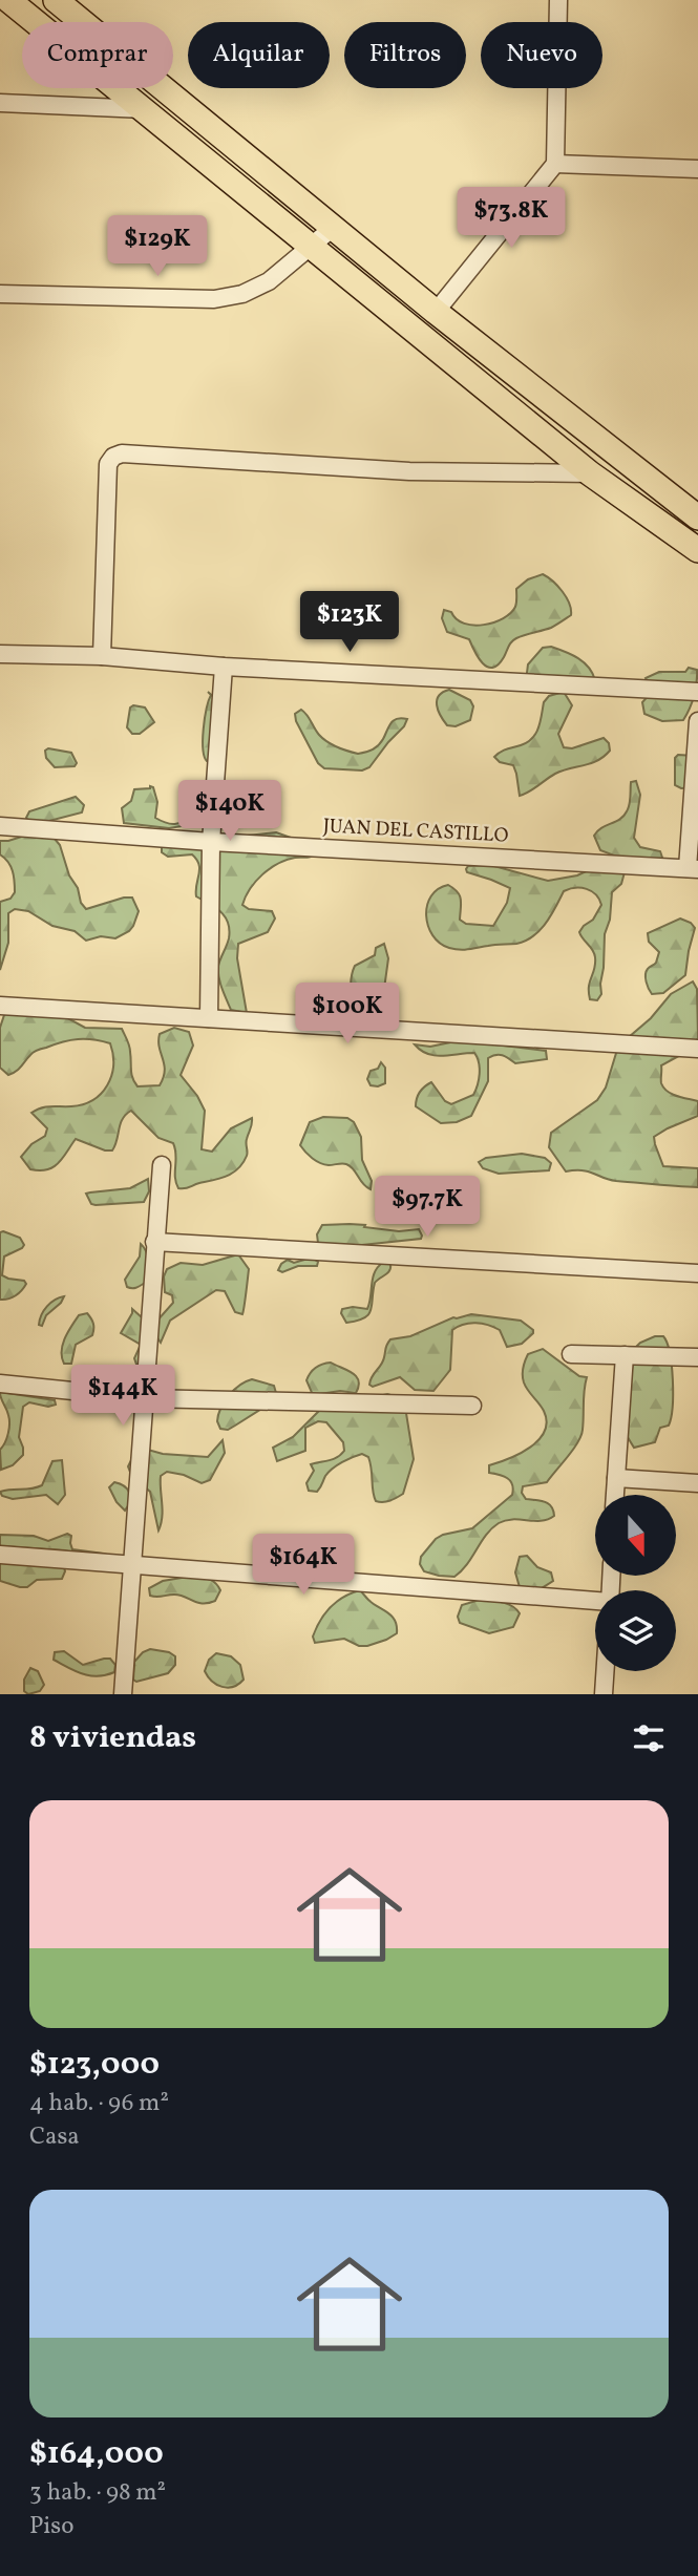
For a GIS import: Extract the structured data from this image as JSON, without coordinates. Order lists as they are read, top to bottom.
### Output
{
  "streets": {
    "street": ["JUAN DEL CASTILLO"]
  },
  "north": "bottom",
  "page": {
    "chip": [
      "Comprar",
      "Alquilar",
      "Filtros",
      "Nuevo"
    ],
    "price": [
      "$73.8K",
      "$129K",
      "$123K",
      "$140K",
      "$100K",
      "$97.7K",
      "$144K",
      "$164K"
    ],
    "heading": "8 viviendas",
    "list": [
      {
        "name": "$123,000",
        "note": "4 hab. · 96 m² · Casa"
      },
      {
        "name": "$164,000",
        "note": "3 hab. · 98 m² · Piso"
      }
    ]
  }
}
